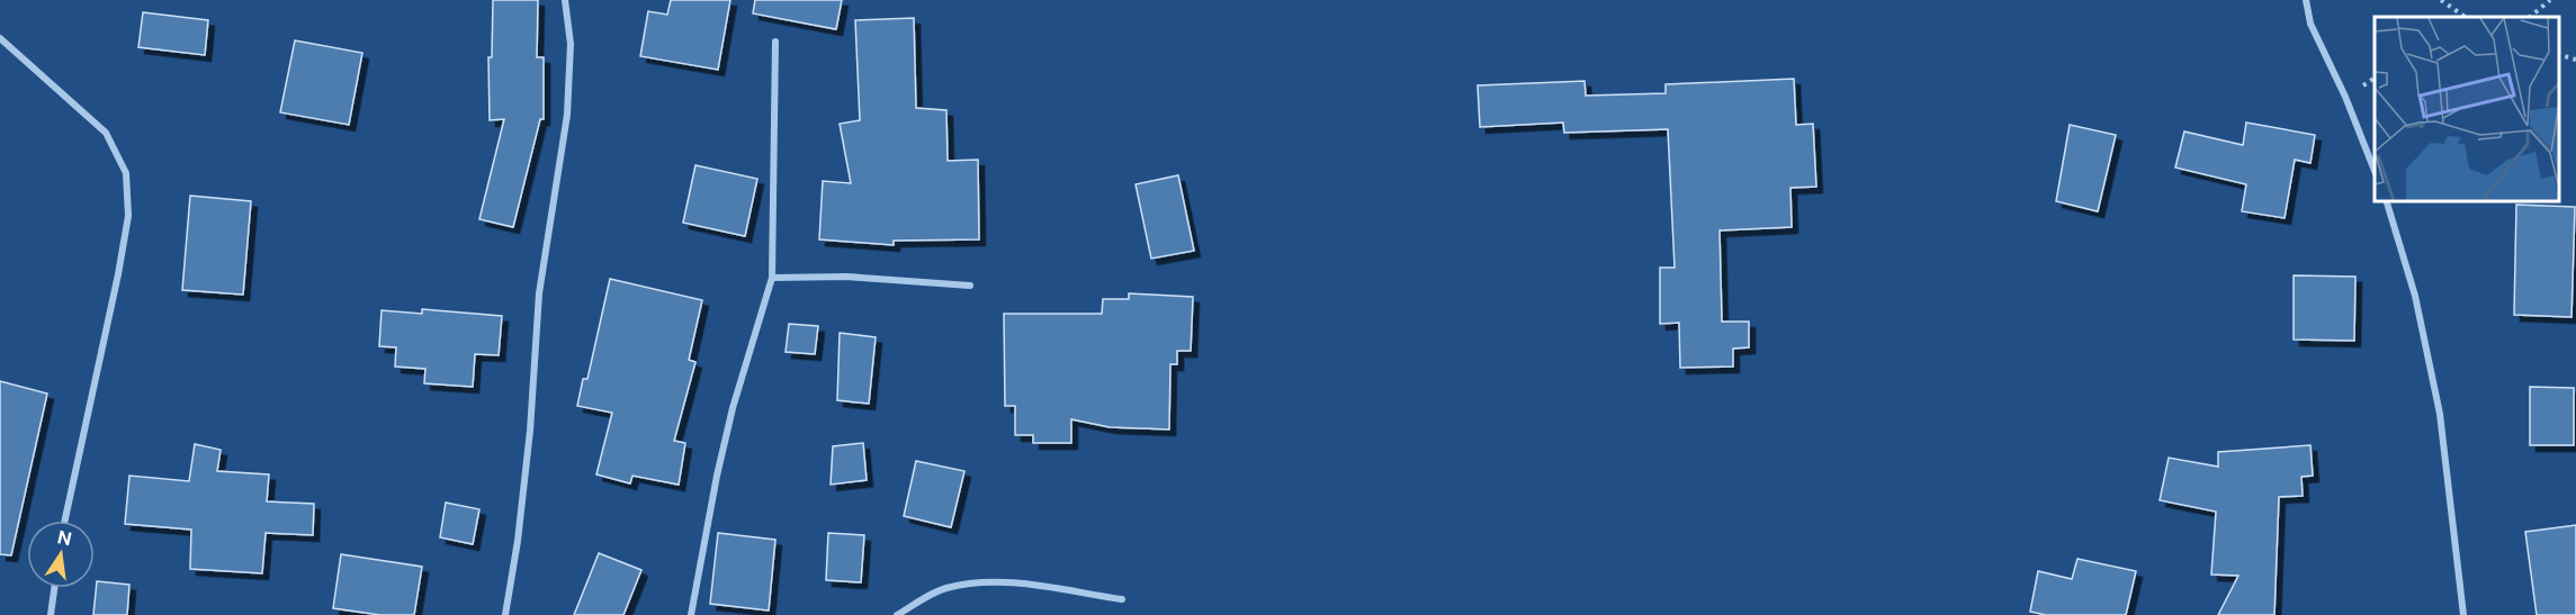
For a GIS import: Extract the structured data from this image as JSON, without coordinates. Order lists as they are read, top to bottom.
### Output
{
  "north": "top"
}
